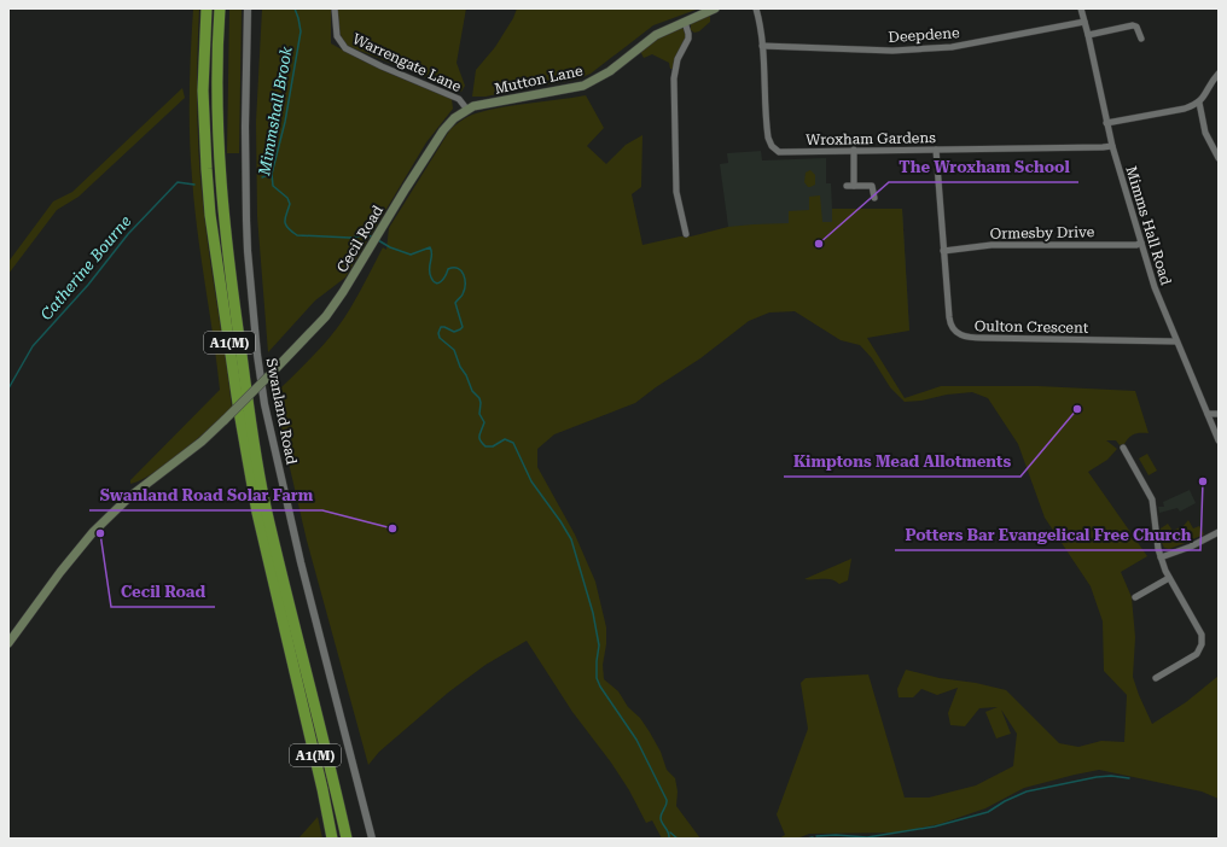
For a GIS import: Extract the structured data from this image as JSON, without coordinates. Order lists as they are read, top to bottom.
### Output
{
  "streets": {
    "highway": ["A1(M)"],
    "main road": ["Mutton Lane", "Cecil Road"],
    "street": [
      "Deepdene",
      "Warrengate Lane",
      "Wroxham Gardens",
      "Mimms Hall Road",
      "Ormesby Drive",
      "Oulton Crescent",
      "Swanland Road"
    ]
  },
  "crossings": [
    ["Deepdene", "Wroxham Gardens"],
    ["Deepdene", "Mimms Hall Road"],
    ["Warrengate Lane", "Mutton Lane"],
    ["Warrengate Lane", "Cecil Road"],
    ["Mutton Lane", "Cecil Road"],
    ["Wroxham Gardens", "Mimms Hall Road"],
    ["Wroxham Gardens", "Oulton Crescent"],
    ["Mimms Hall Road", "Ormesby Drive"],
    ["Mimms Hall Road", "Oulton Crescent"],
    ["Ormesby Drive", "Oulton Crescent"]
  ],
  "water": ["Mimmshall Brook", "Catherine Bourne"],
  "places": [
    "The Wroxham School",
    "Kimptons Mead Allotments",
    "Potters Bar Evangelical Free Church",
    "Swanland Road Solar Farm",
    "Cecil Road"
  ]
}
